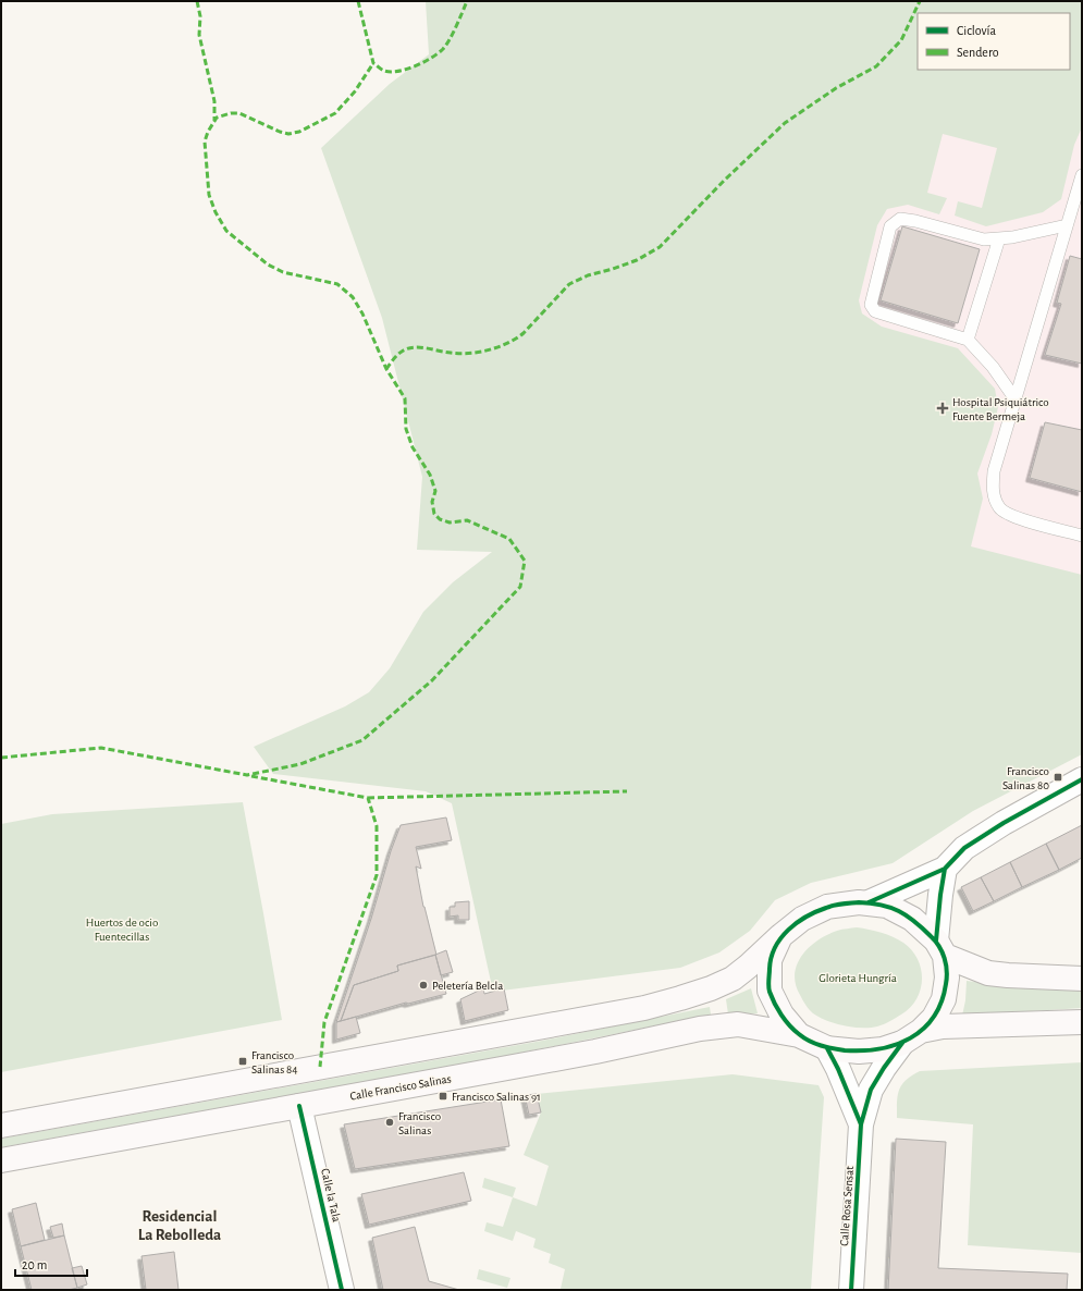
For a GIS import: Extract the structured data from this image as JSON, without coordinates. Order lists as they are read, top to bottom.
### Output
{
  "streets": {
    "main road": ["Calle Francisco Salinas"],
    "street": ["Calle la Tala", "Calle Rosa Sensat"]
  },
  "crossings": [
    ["Calle Francisco Salinas", "Calle la Tala"]
  ],
  "districts": ["Residencial La Rebolleda"],
  "parks": ["Huertos de ocio Fuentecillas", "Glorieta Hungría"],
  "places": {
    "health": ["Hospital Psiquiátrico Fuente Bermeja"],
    "transit": ["Francisco Salinas 80", "Francisco Salinas 84", "Francisco Salinas 91"],
    "other": ["Peletería Belcla", "Francisco Salinas"]
  },
  "legend": ["Ciclovía", "Sendero"],
  "scale_bar": "20 m"
}
